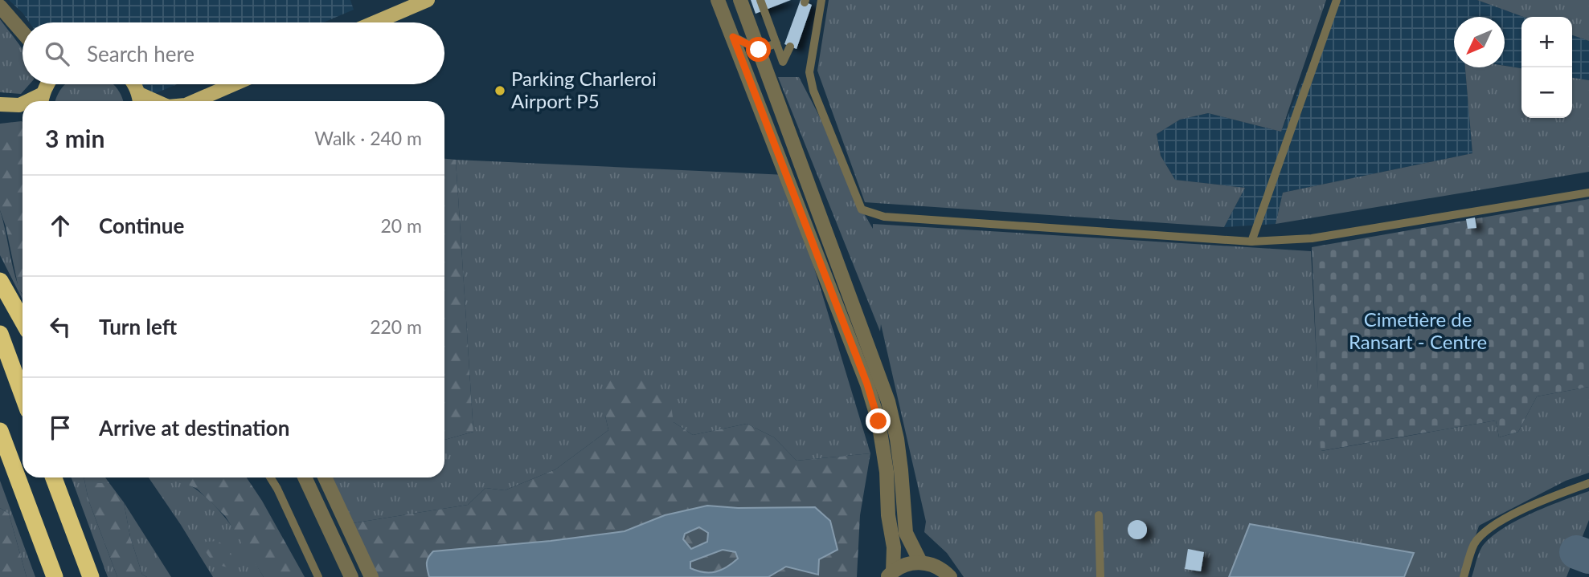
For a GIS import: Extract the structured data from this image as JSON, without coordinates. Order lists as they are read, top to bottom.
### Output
{
  "parks": ["Cimetière de Ransart - Centre"],
  "places": ["Parking Charleroi Airport P5"],
  "north": "bottom left",
  "page": {
    "map_buttons": ["+", "−"],
    "search": "Search here",
    "heading": ["3 min", "Walk · 240 m"],
    "list": [
      ["Continue", "20 m"],
      ["Turn left", "220 m"],
      "Arrive at destination"
    ]
  }
}
